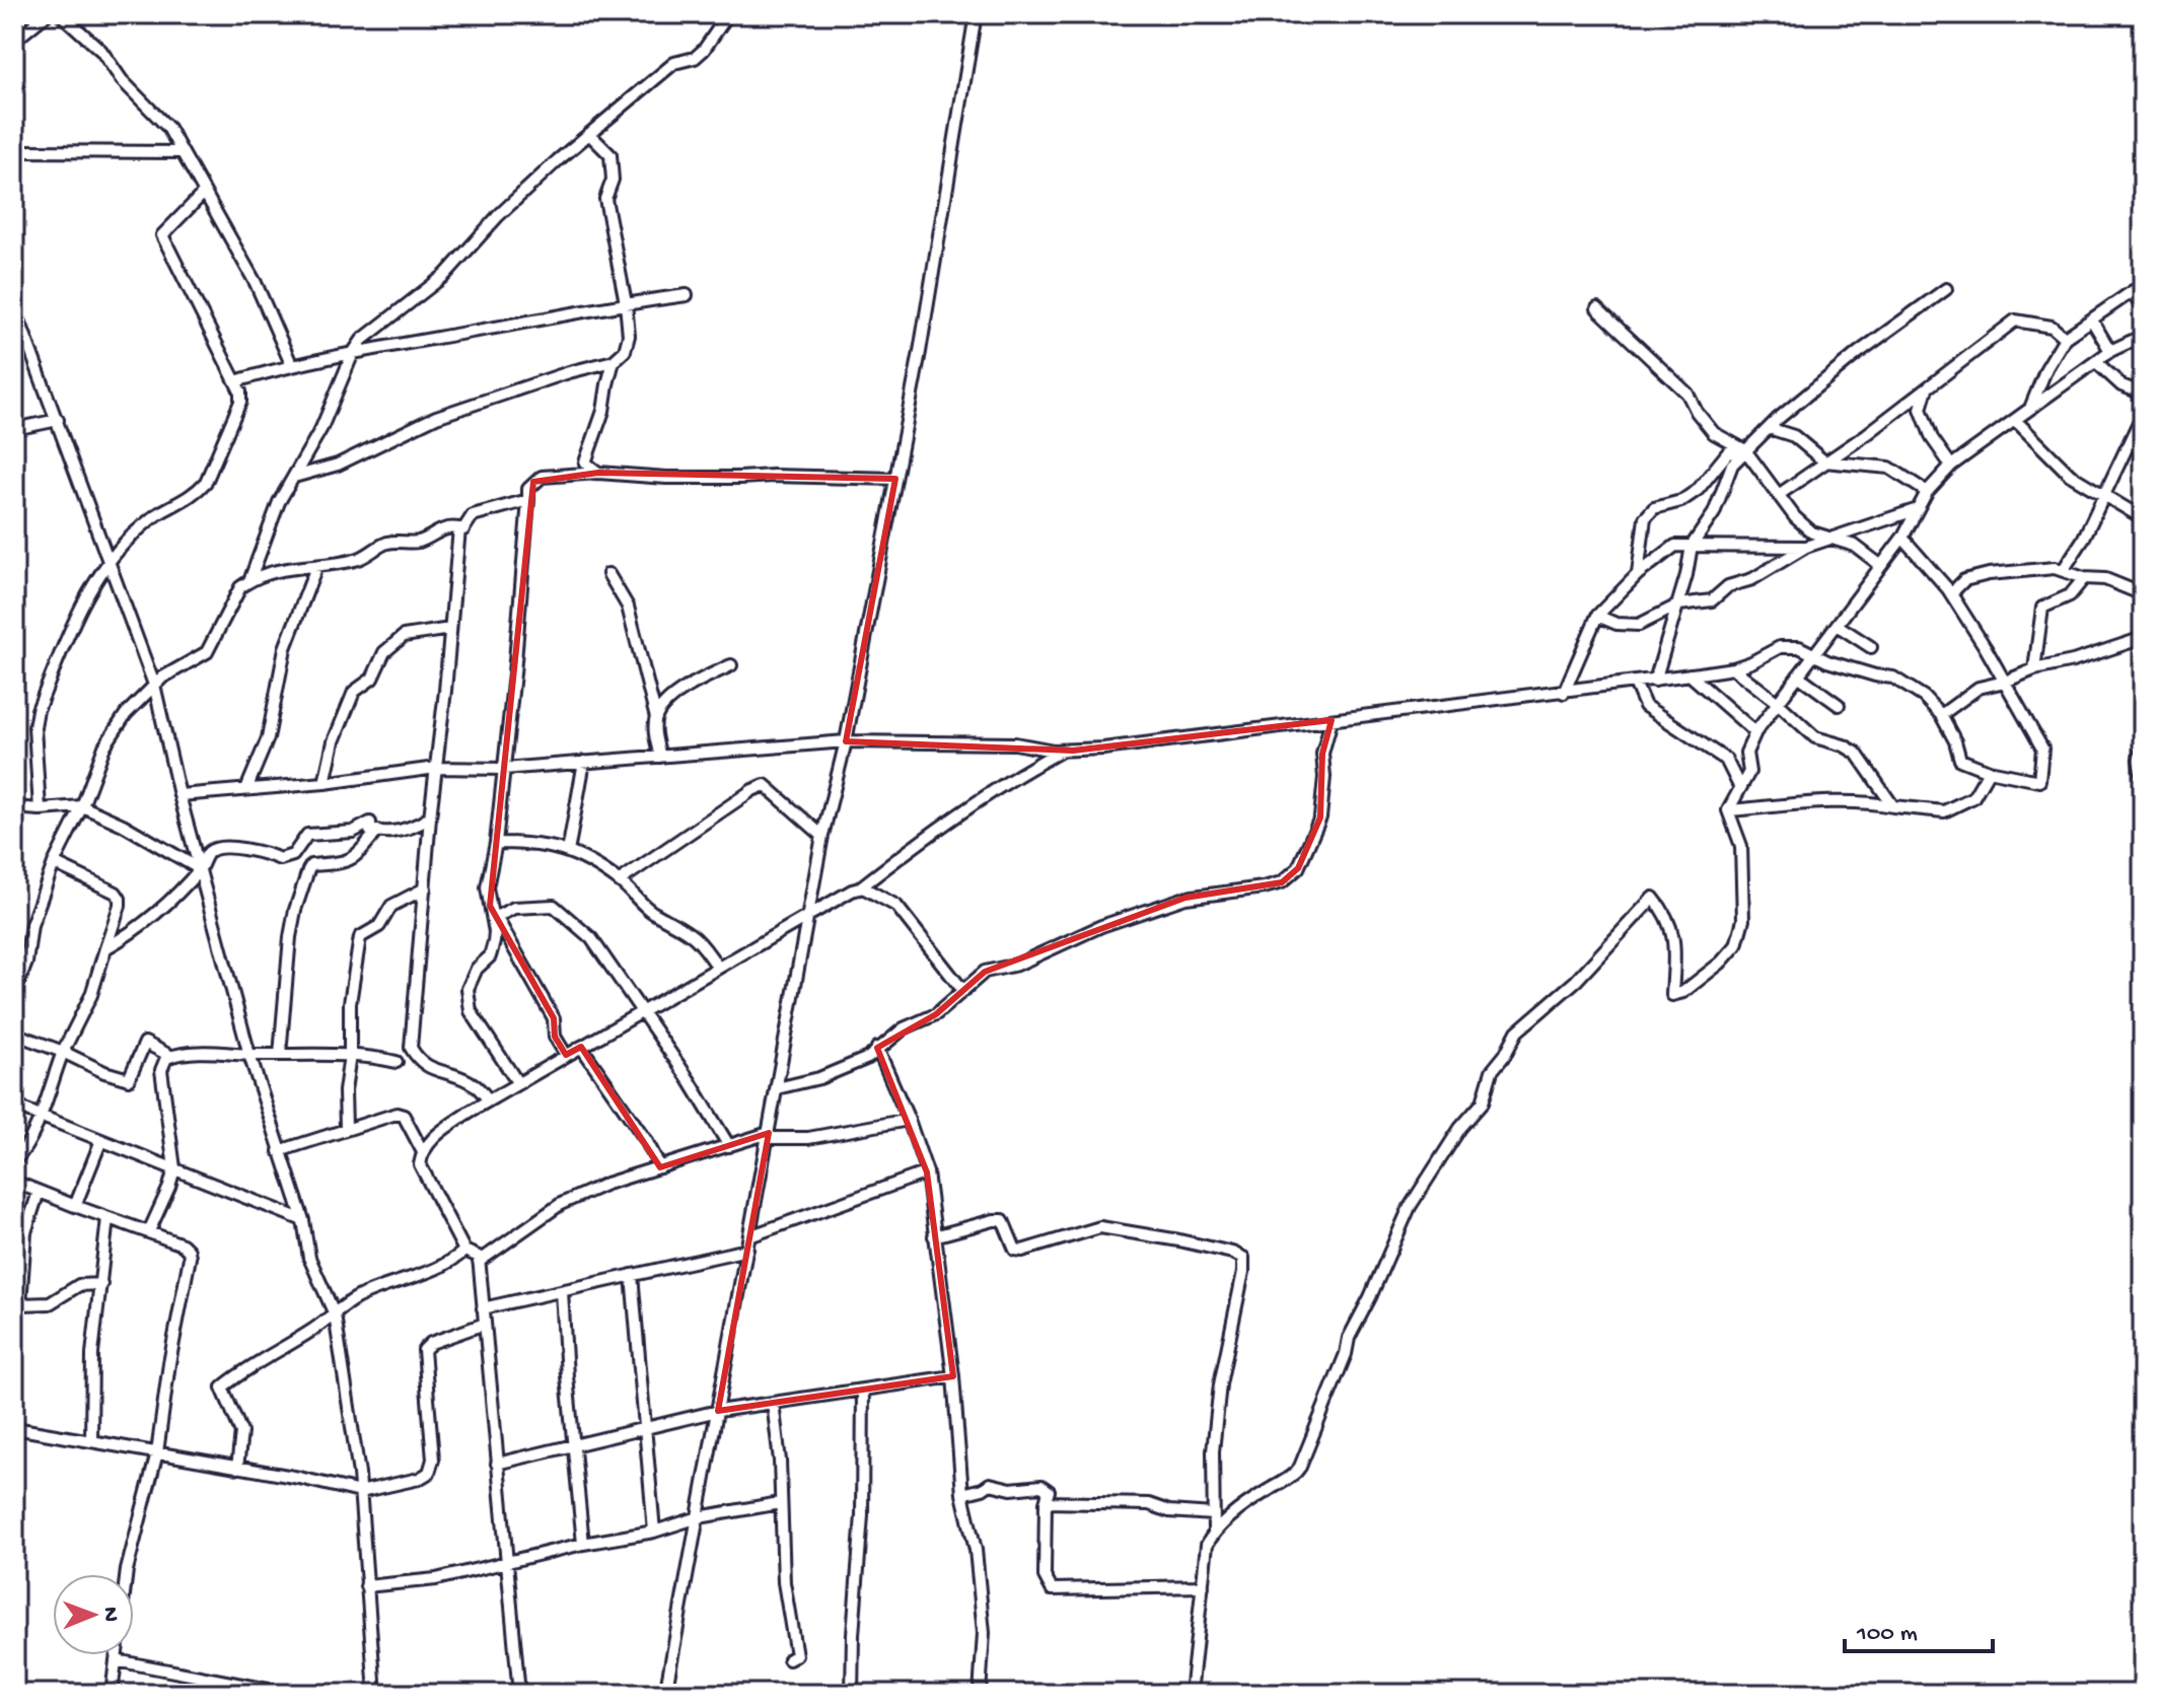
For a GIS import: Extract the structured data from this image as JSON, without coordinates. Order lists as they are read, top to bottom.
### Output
{
  "scale_bar": "100 m",
  "north": "right"
}
